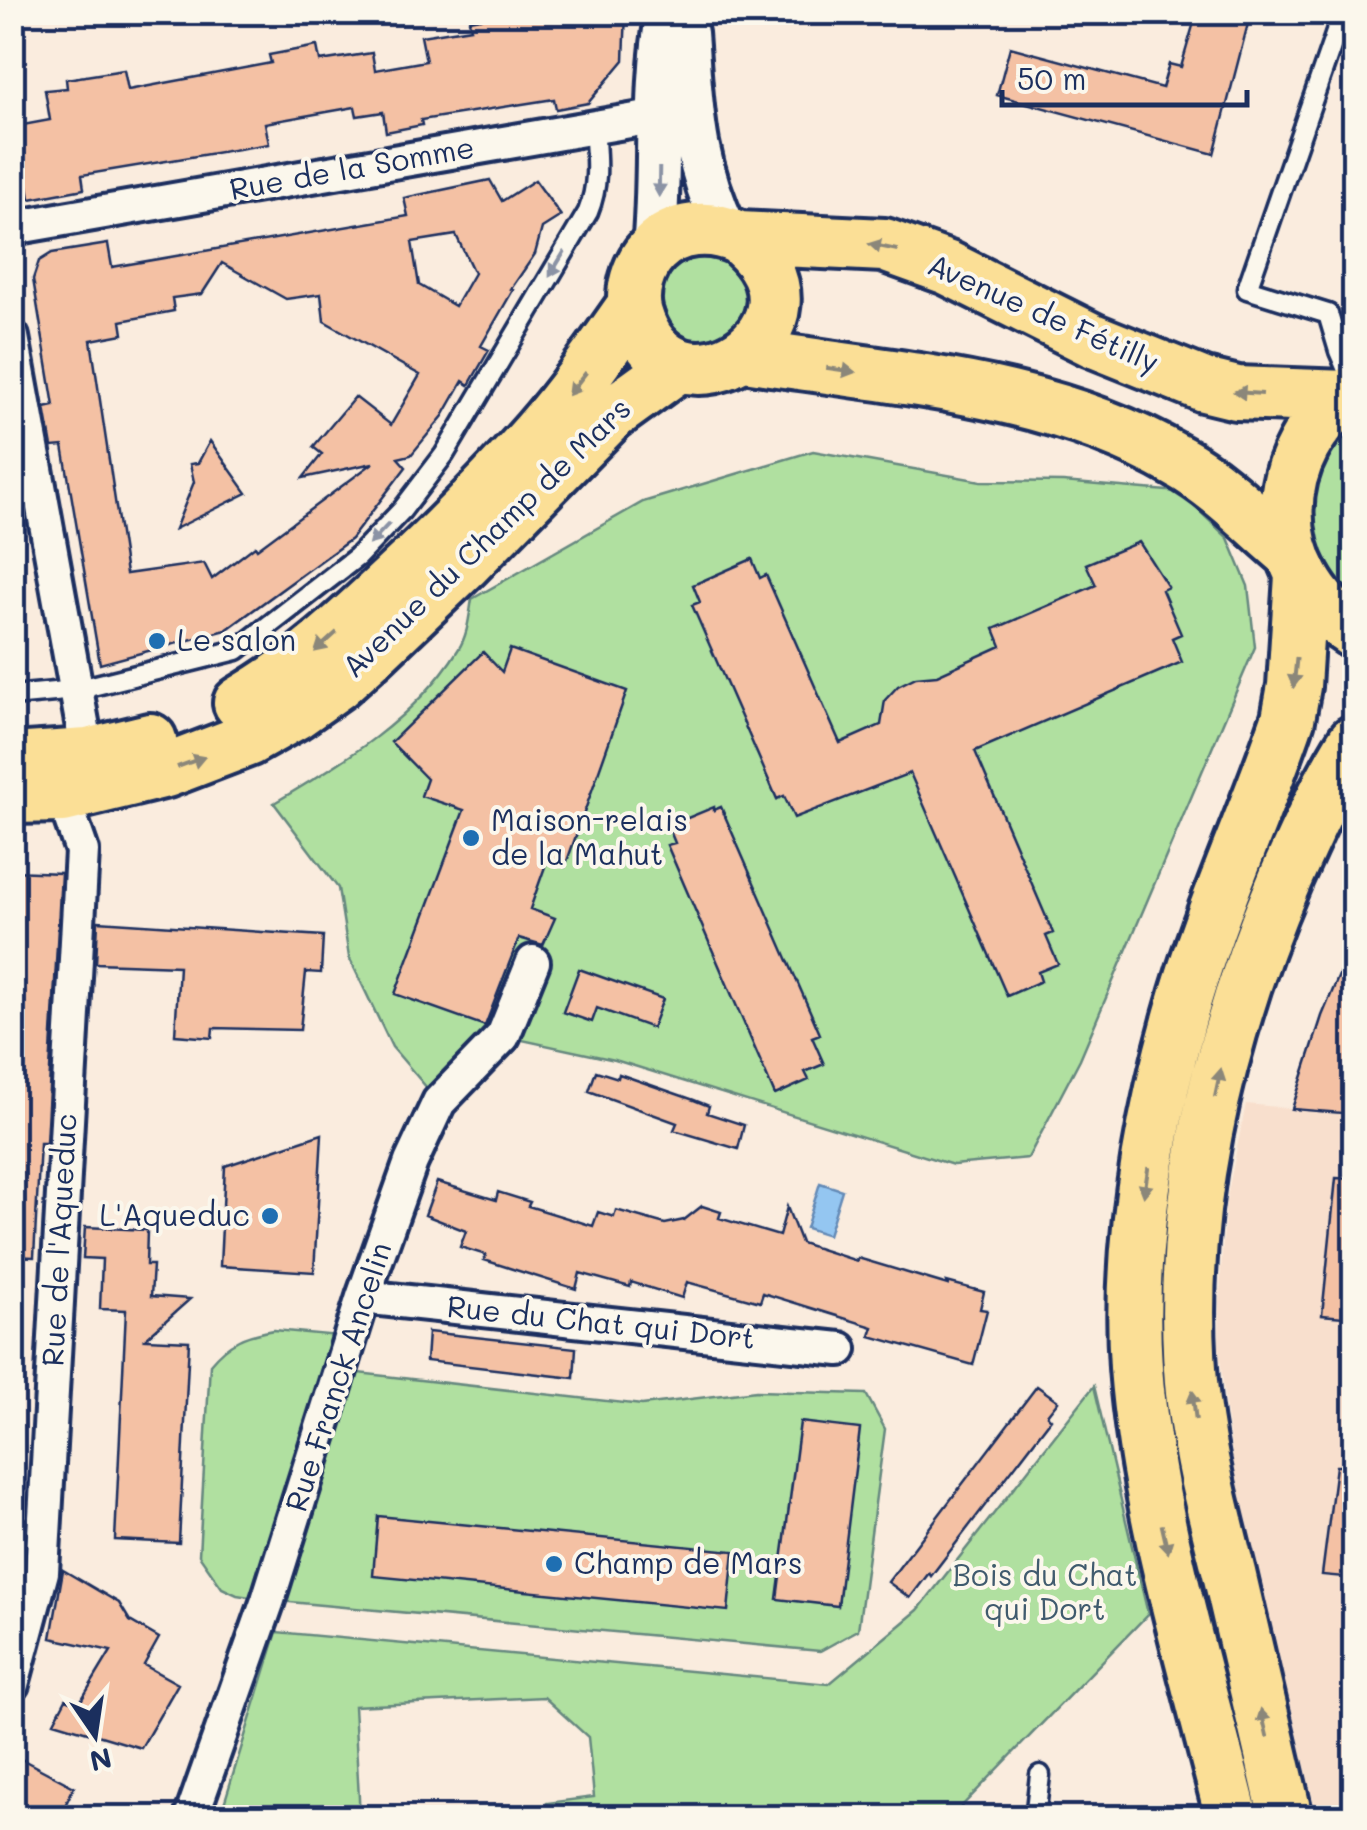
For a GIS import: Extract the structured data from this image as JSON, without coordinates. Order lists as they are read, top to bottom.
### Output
{
  "streets": {
    "main road": ["Avenue de Fétilly", "Avenue du Champ de Mars"],
    "street": [
      "Rue de la Somme",
      "Rue de l'Aqueduc",
      "Rue du Chat qui Dort",
      "Rue Franck Ancelin"
    ]
  },
  "crossings": [
    ["Avenue de Fétilly", "Avenue du Champ de Mars"],
    ["Avenue du Champ de Mars", "Rue de l'Aqueduc"],
    ["Rue du Chat qui Dort", "Rue Franck Ancelin"]
  ],
  "parks": ["Bois du Chat qui Dort"],
  "places": [
    "Le salon",
    "Maison-relais de la Mahut",
    "L'Aqueduc",
    "Champ de Mars"
  ],
  "scale_bar": "50 m",
  "north": "bottom"
}
